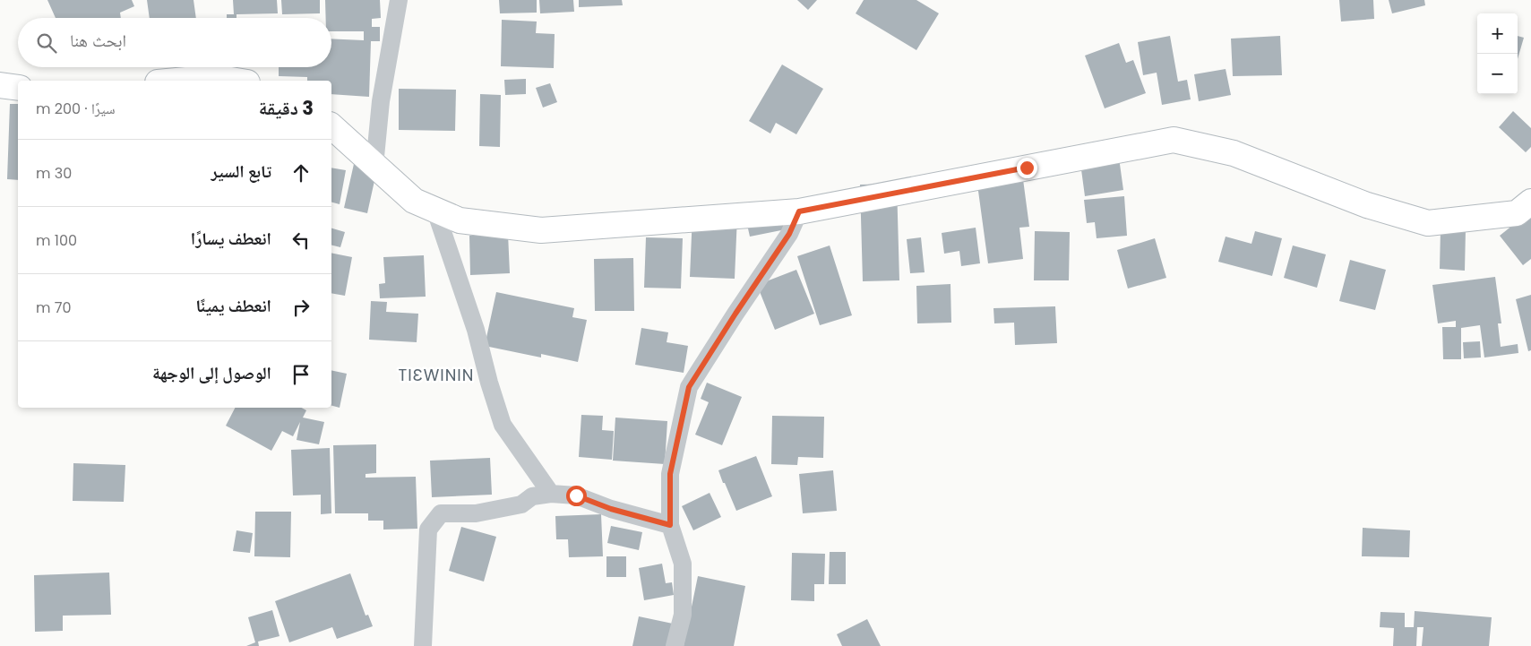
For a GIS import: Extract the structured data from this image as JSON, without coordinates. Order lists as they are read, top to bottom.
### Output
{
  "districts": ["TIƐWININ"],
  "page": {
    "map_buttons": ["+", "−"],
    "search": "ابحث هنا",
    "heading": ["3 دقيقة", "سيرًا · 200 m"],
    "list": [
      ["تابع السير", "30 m"],
      ["انعطف يسارًا", "100 m"],
      ["انعطف يمينًا", "70 m"],
      "الوصول إلى الوجهة"
    ]
  }
}
